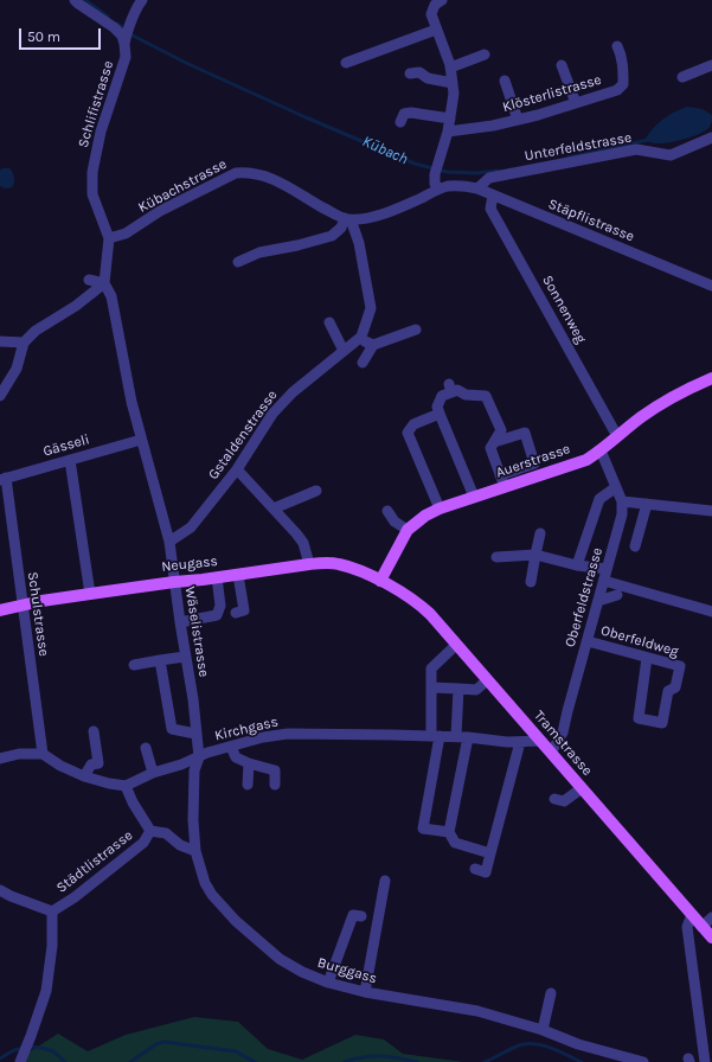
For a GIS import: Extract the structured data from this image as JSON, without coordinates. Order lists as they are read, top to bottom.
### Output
{
  "streets": {
    "main road": ["Auerstrasse", "Neugass", "Tramstrasse"],
    "street": [
      "Klösterlistrasse",
      "Schlifistrasse",
      "Unterfeldstrasse",
      "Kübachstrasse",
      "Stäpflistrasse",
      "Sonnenweg",
      "Gstaldenstrasse",
      "Gässeli",
      "Oberfeldstrasse",
      "Schulstrasse",
      "Wäselistrasse",
      "Oberfeldweg",
      "Kirchgass",
      "Städtlistrasse",
      "Burggass"
    ]
  },
  "crossings": [
    ["Schlifistrasse", "Kübachstrasse"],
    ["Unterfeldstrasse", "Stäpflistrasse"],
    ["Kübachstrasse", "Gstaldenstrasse"],
    ["Stäpflistrasse", "Sonnenweg"],
    ["Sonnenweg", "Auerstrasse"],
    ["Gstaldenstrasse", "Wäselistrasse"],
    ["Gässeli", "Schulstrasse"],
    ["Gässeli", "Wäselistrasse"],
    ["Auerstrasse", "Neugass"],
    ["Auerstrasse", "Tramstrasse"],
    ["Neugass", "Schulstrasse"],
    ["Neugass", "Wäselistrasse"],
    ["Neugass", "Tramstrasse"],
    ["Oberfeldstrasse", "Oberfeldweg"],
    ["Oberfeldstrasse", "Tramstrasse"],
    ["Wäselistrasse", "Kirchgass"],
    ["Wäselistrasse", "Burggass"],
    ["Kirchgass", "Tramstrasse"]
  ],
  "water": ["Kübach"],
  "scale_bar": "50 m"
}
